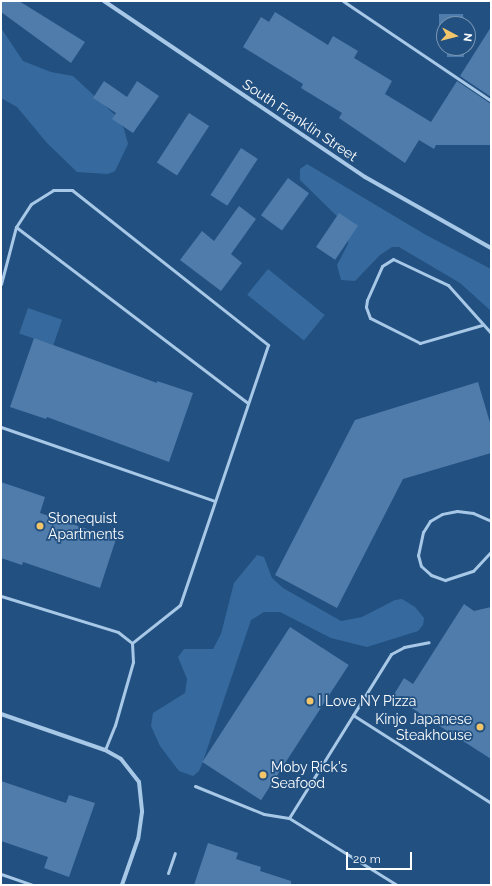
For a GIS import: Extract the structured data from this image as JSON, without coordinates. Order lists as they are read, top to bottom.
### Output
{
  "streets": {
    "street": ["South Franklin Street"]
  },
  "places": [
    "Stonequist Apartments",
    "I Love NY Pizza",
    "Kinjo Japanese Steakhouse",
    "Moby Rick's Seafood"
  ],
  "scale_bar": "20 m",
  "north": "right"
}
